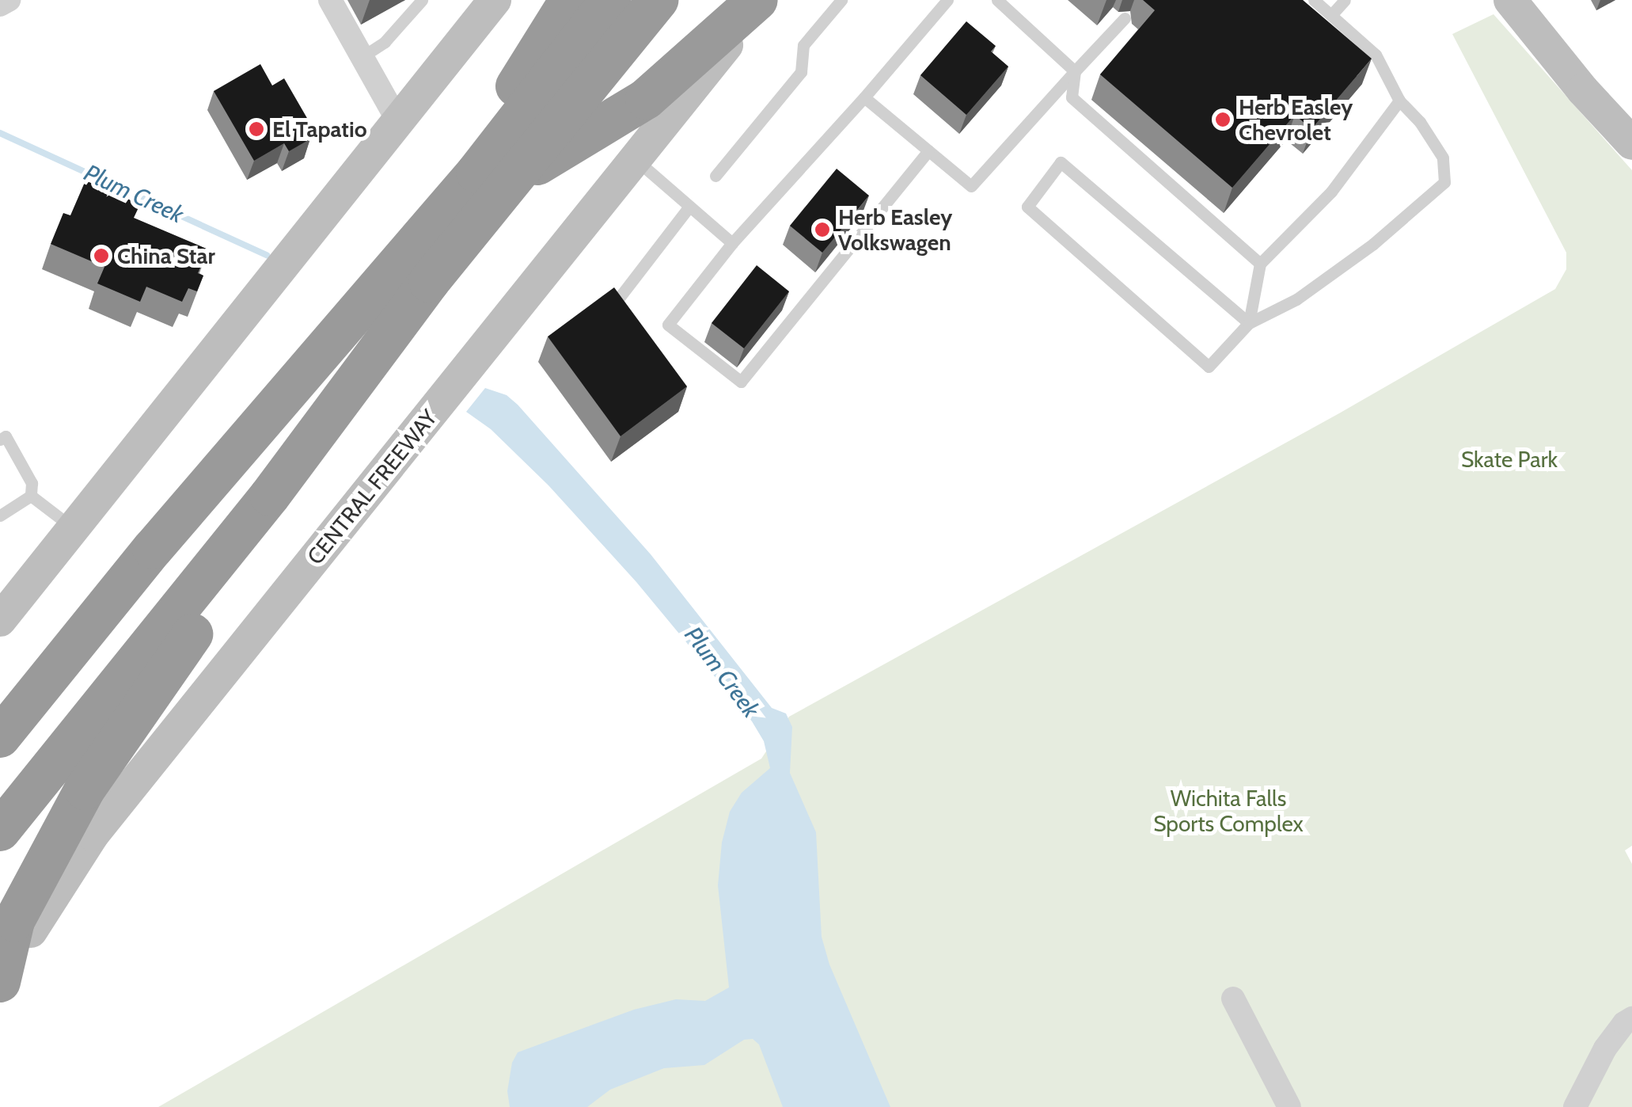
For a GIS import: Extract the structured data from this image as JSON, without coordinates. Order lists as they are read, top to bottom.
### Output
{
  "streets": {
    "main road": ["CENTRAL FREEWAY"]
  },
  "water": ["Plum Creek"],
  "parks": ["Skate Park", "Wichita Falls Sports Complex"],
  "places": [
    "Herb Easley Chevrolet",
    "El Tapatio",
    "Herb Easley Volkswagen",
    "China Star"
  ]
}
